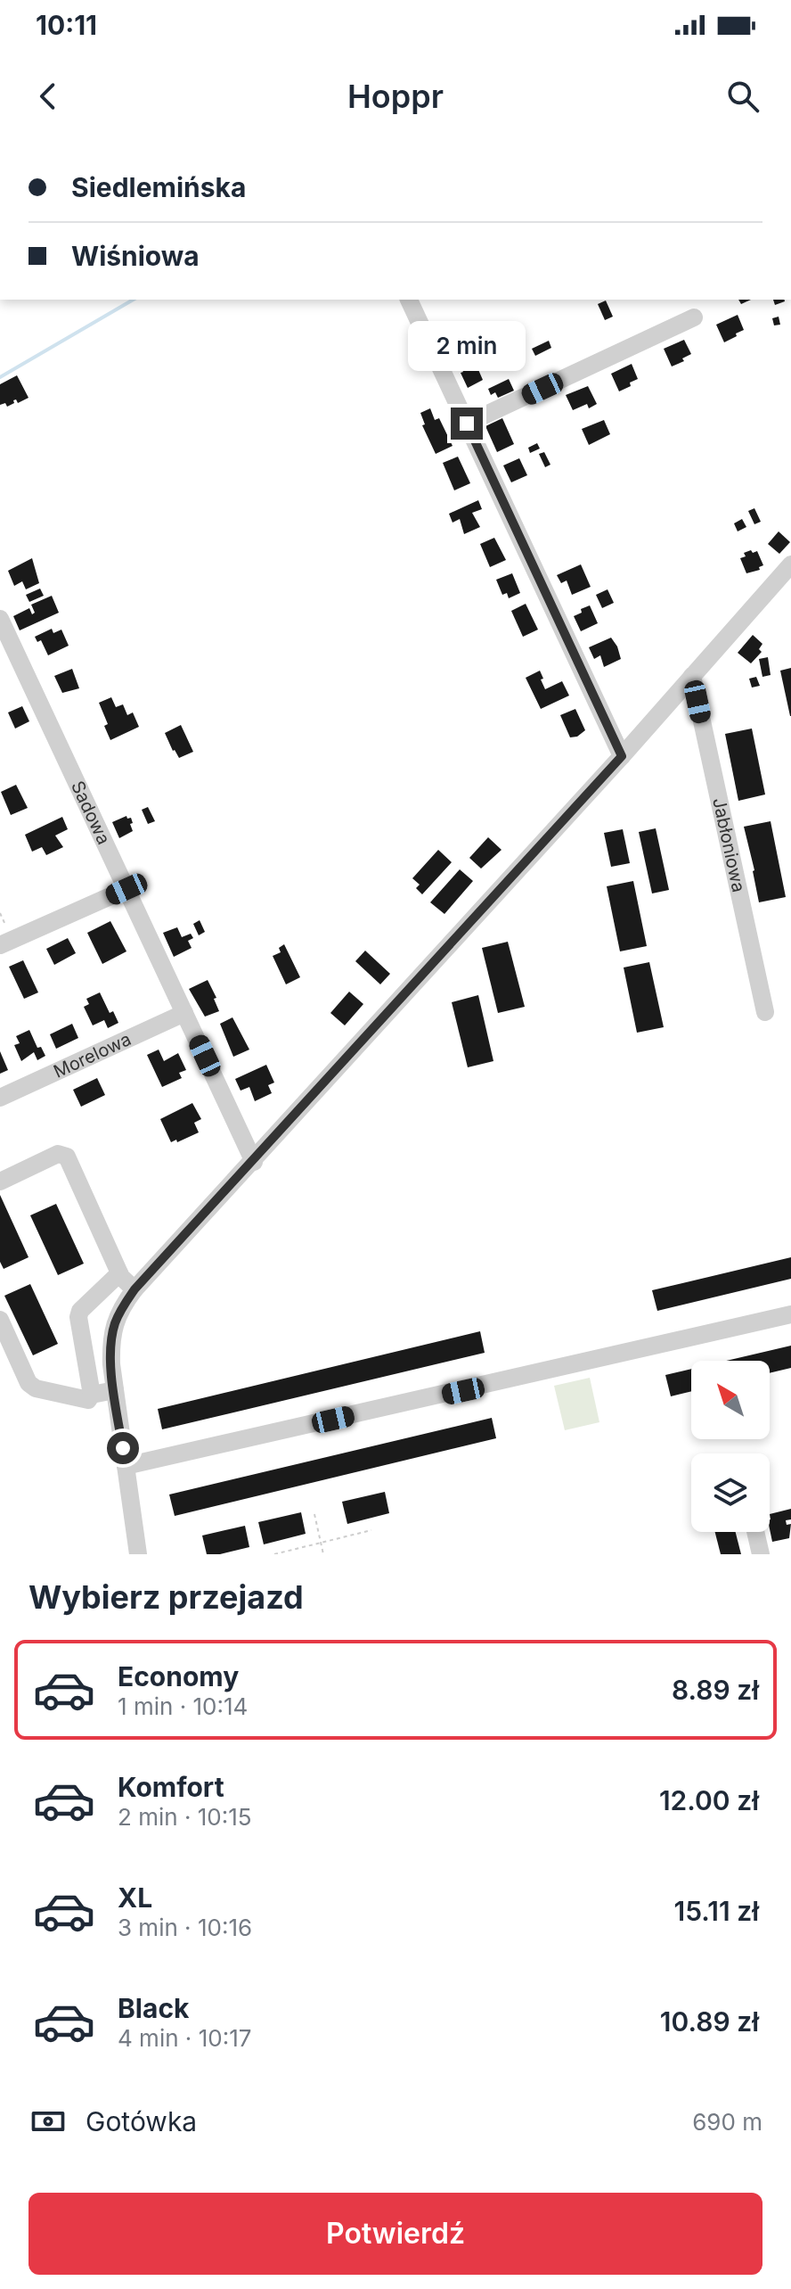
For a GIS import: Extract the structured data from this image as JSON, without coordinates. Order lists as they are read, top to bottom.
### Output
{
  "streets": {
    "street": ["Sadowa", "Jabłoniowa", "Morelowa"]
  },
  "crossings": [
    ["Sadowa", "Morelowa"]
  ],
  "north": "top left",
  "page": {
    "status": "10:11",
    "header": "Hoppr",
    "banner": ["Siedlemińska", "Wiśniowa"],
    "bubble": "2 min",
    "heading": "Wybierz przejazd",
    "list": [
      {
        "name": "Economy",
        "note": "1 min · 10:14",
        "value": "8.89 zł"
      },
      {
        "name": "Komfort",
        "note": "2 min · 10:15",
        "value": "12.00 zł"
      },
      {
        "name": "XL",
        "note": "3 min · 10:16",
        "value": "15.11 zł"
      },
      {
        "name": "Black",
        "note": "4 min · 10:17",
        "value": "10.89 zł"
      }
    ],
    "pay": ["Gotówka", "690 m"],
    "buttons": "Potwierdź"
  }
}
